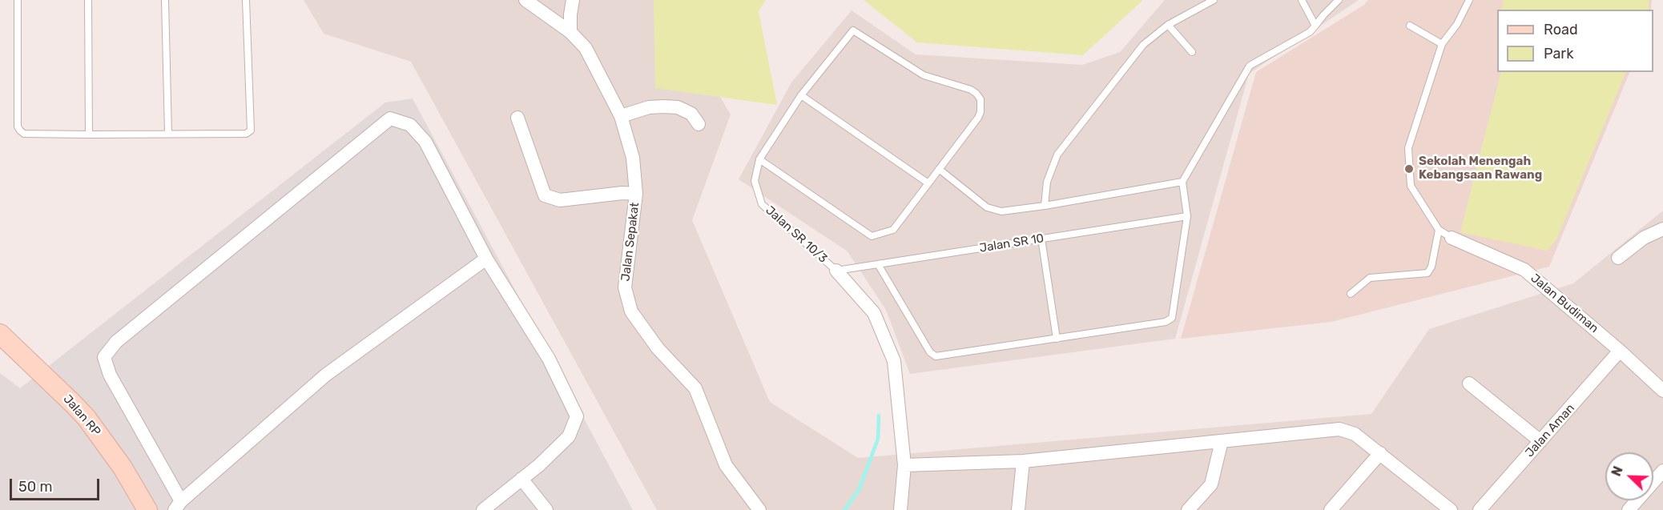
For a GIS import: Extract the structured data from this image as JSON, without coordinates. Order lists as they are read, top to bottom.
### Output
{
  "streets": {
    "street": [
      "Jalan Sepakat",
      "Jalan Budiman",
      "Jalan RP",
      "Jalan Aman"
    ],
    "lane": ["Jalan SR 10/3", "Jalan SR 10"]
  },
  "crossings": [
    ["Jalan SR 10/3", "Jalan SR 10"],
    ["Jalan Budiman", "Jalan Aman"]
  ],
  "places": ["Sekolah Menengah Kebangsaan Rawang"],
  "legend": ["Road", "Park"],
  "scale_bar": "50 m",
  "north": "top left"
}
